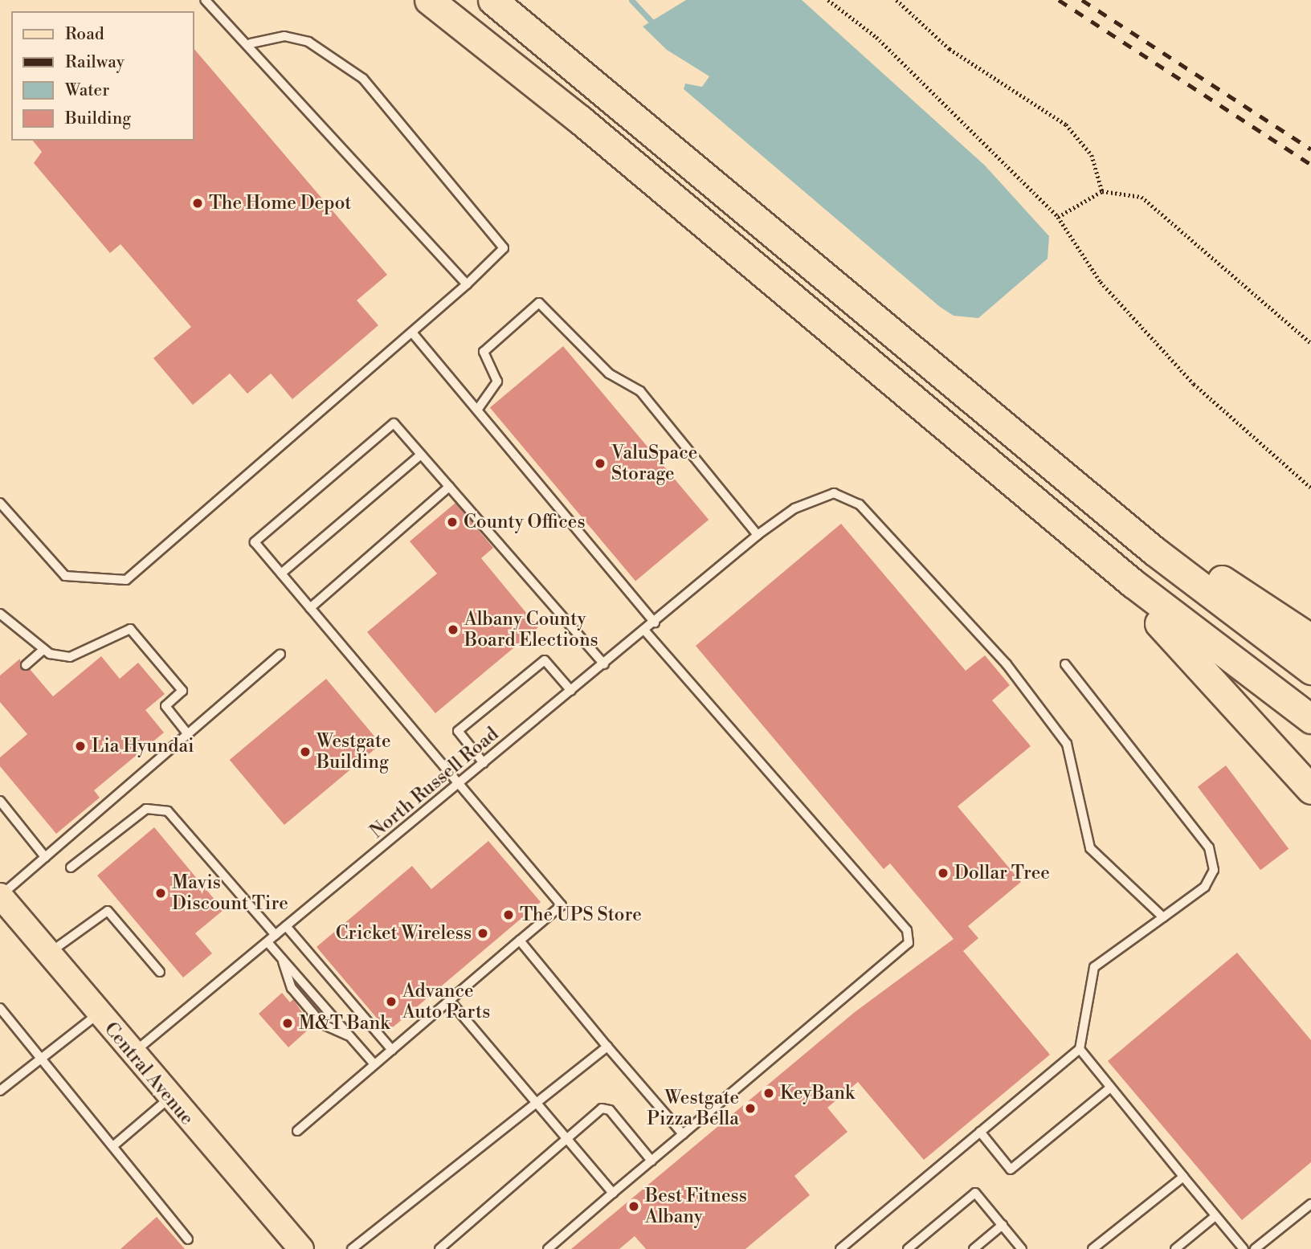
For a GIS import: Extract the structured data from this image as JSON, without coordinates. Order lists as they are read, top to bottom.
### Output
{
  "streets": {
    "main road": ["Central Avenue"],
    "lane": ["North Russell Road"]
  },
  "crossings": [
    ["North Russell Road", "Central Avenue"]
  ],
  "places": [
    "The Home Depot",
    "ValuSpace Storage",
    "County Offices",
    "Albany County Board Elections",
    "Lia Hyundai",
    "Westgate Building",
    "Dollar Tree",
    "Mavis Discount Tire",
    "The UPS Store",
    "Cricket Wireless",
    "Advance Auto Parts",
    "M&T Bank",
    "KeyBank",
    "Westgate Pizza Bella",
    "Best Fitness Albany"
  ],
  "legend": [
    "Road",
    "Railway",
    "Water",
    "Building"
  ]
}
